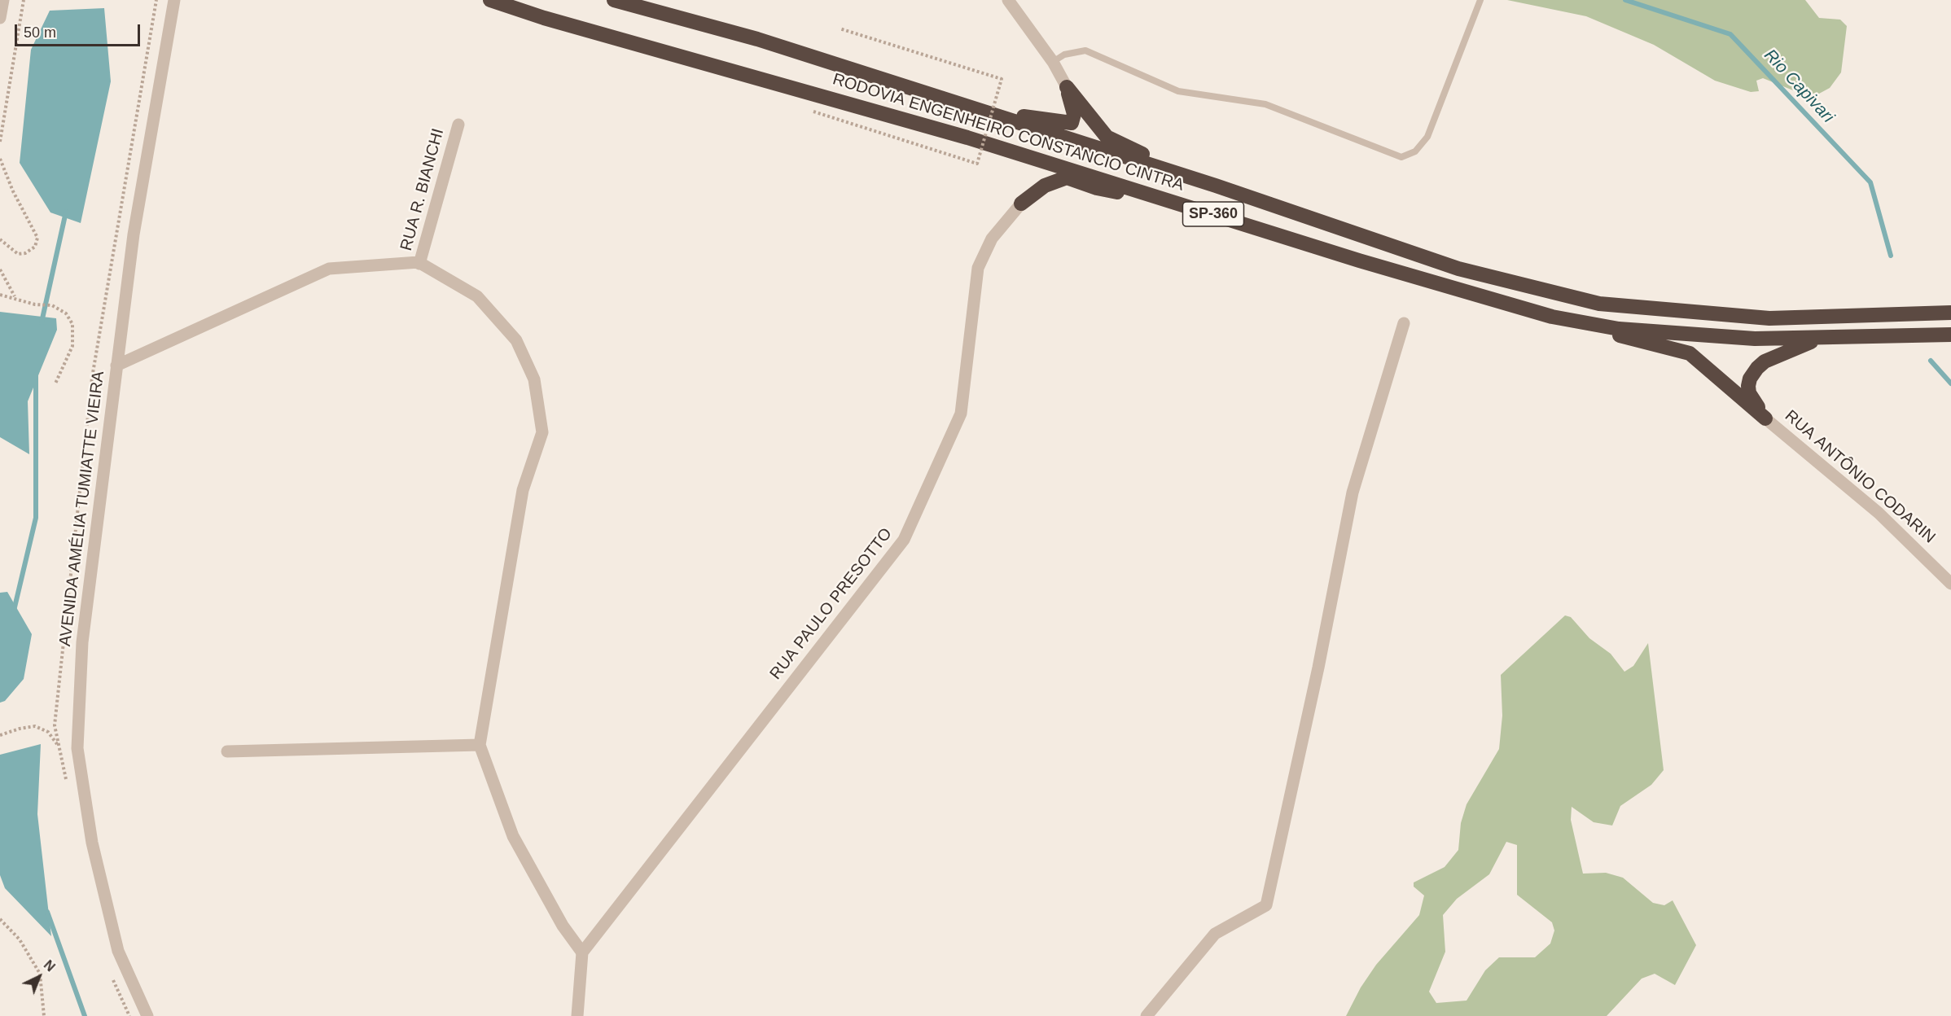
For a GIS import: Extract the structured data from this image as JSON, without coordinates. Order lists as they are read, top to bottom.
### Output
{
  "streets": {
    "highway": ["RODOVIA ENGENHEIRO CONSTANCIO CINTRA", "SP-360"],
    "street": [
      "RUA R. BIANCHI",
      "RUA ANTÔNIO CODARIN",
      "AVENIDA AMÉLIA TUMIATTE VIEIRA",
      "RUA PAULO PRESOTTO"
    ]
  },
  "water": ["Rio Capivari"],
  "scale_bar": "50 m",
  "north": "top right"
}
